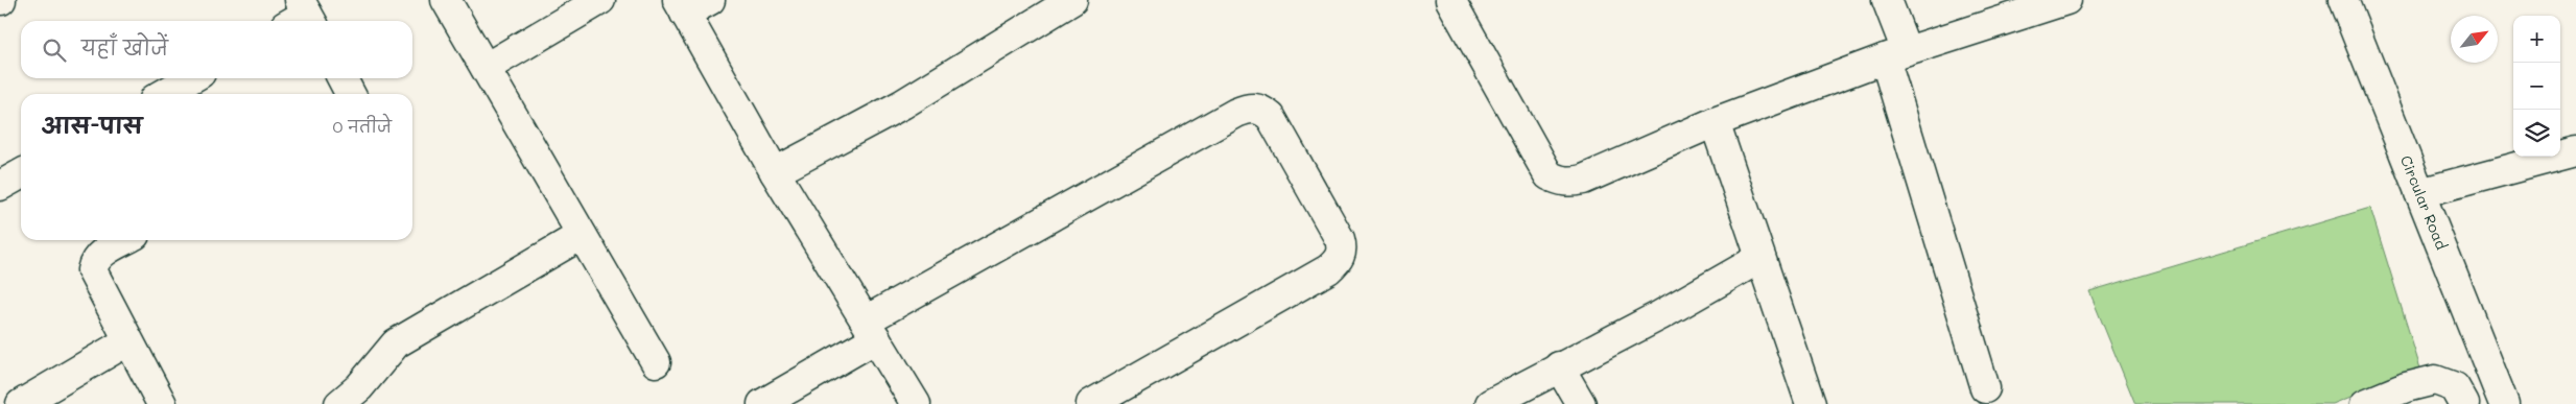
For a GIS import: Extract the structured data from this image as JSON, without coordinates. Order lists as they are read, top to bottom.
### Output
{
  "streets": {
    "street": ["Circular Road"]
  },
  "north": "top right",
  "page": {
    "map_buttons": ["+", "−"],
    "search": "यहाँ खोजें",
    "heading": ["आस-पास", "0 नतीजे"]
  }
}
